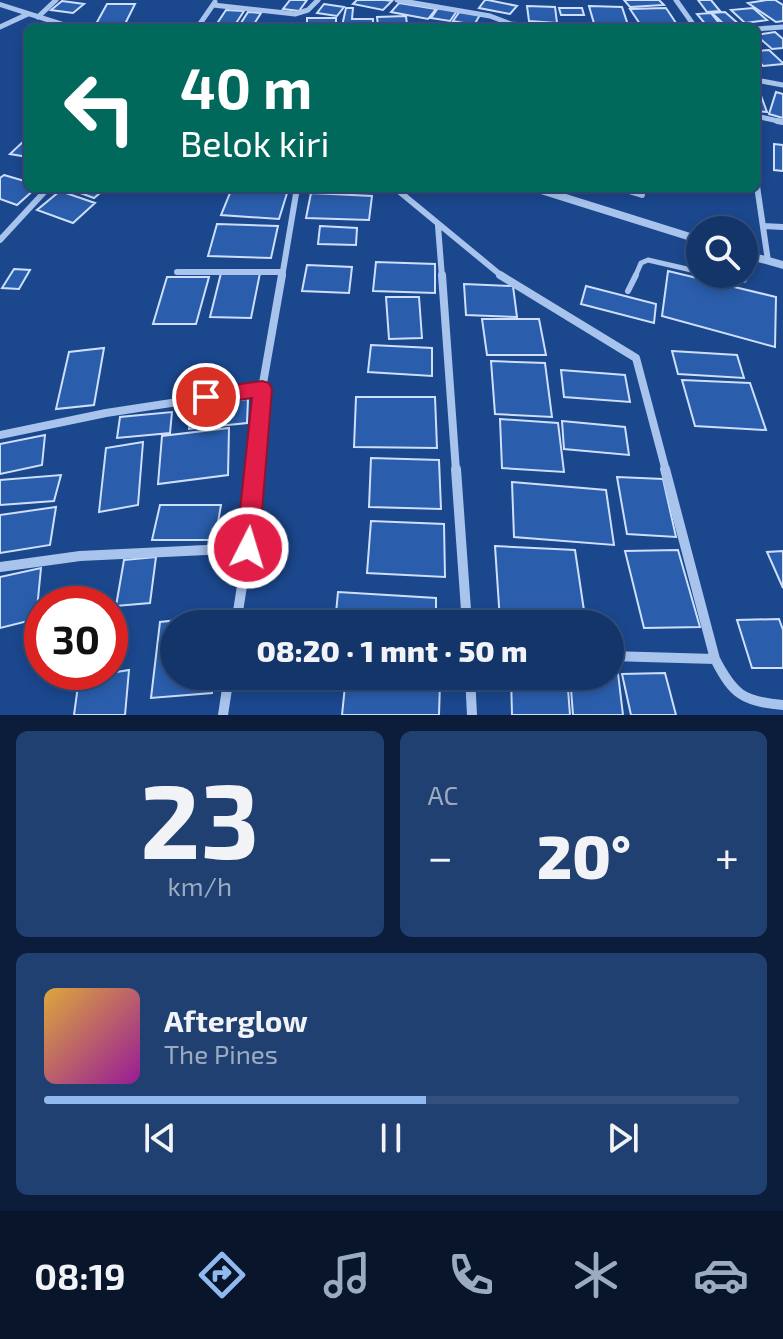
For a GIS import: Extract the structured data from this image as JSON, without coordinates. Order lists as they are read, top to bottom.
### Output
{
  "page": {
    "turn": ["40 m", "Belok kiri"],
    "limit": "30",
    "trip": "08:20 · 1 mnt · 50 m",
    "tile": [
      ["23", "km/h"],
      "AC"
    ],
    "heat": ["−", "20°", "+"],
    "song": ["Afterglow", "The Pines"],
    "tabs": "08:19"
  }
}
